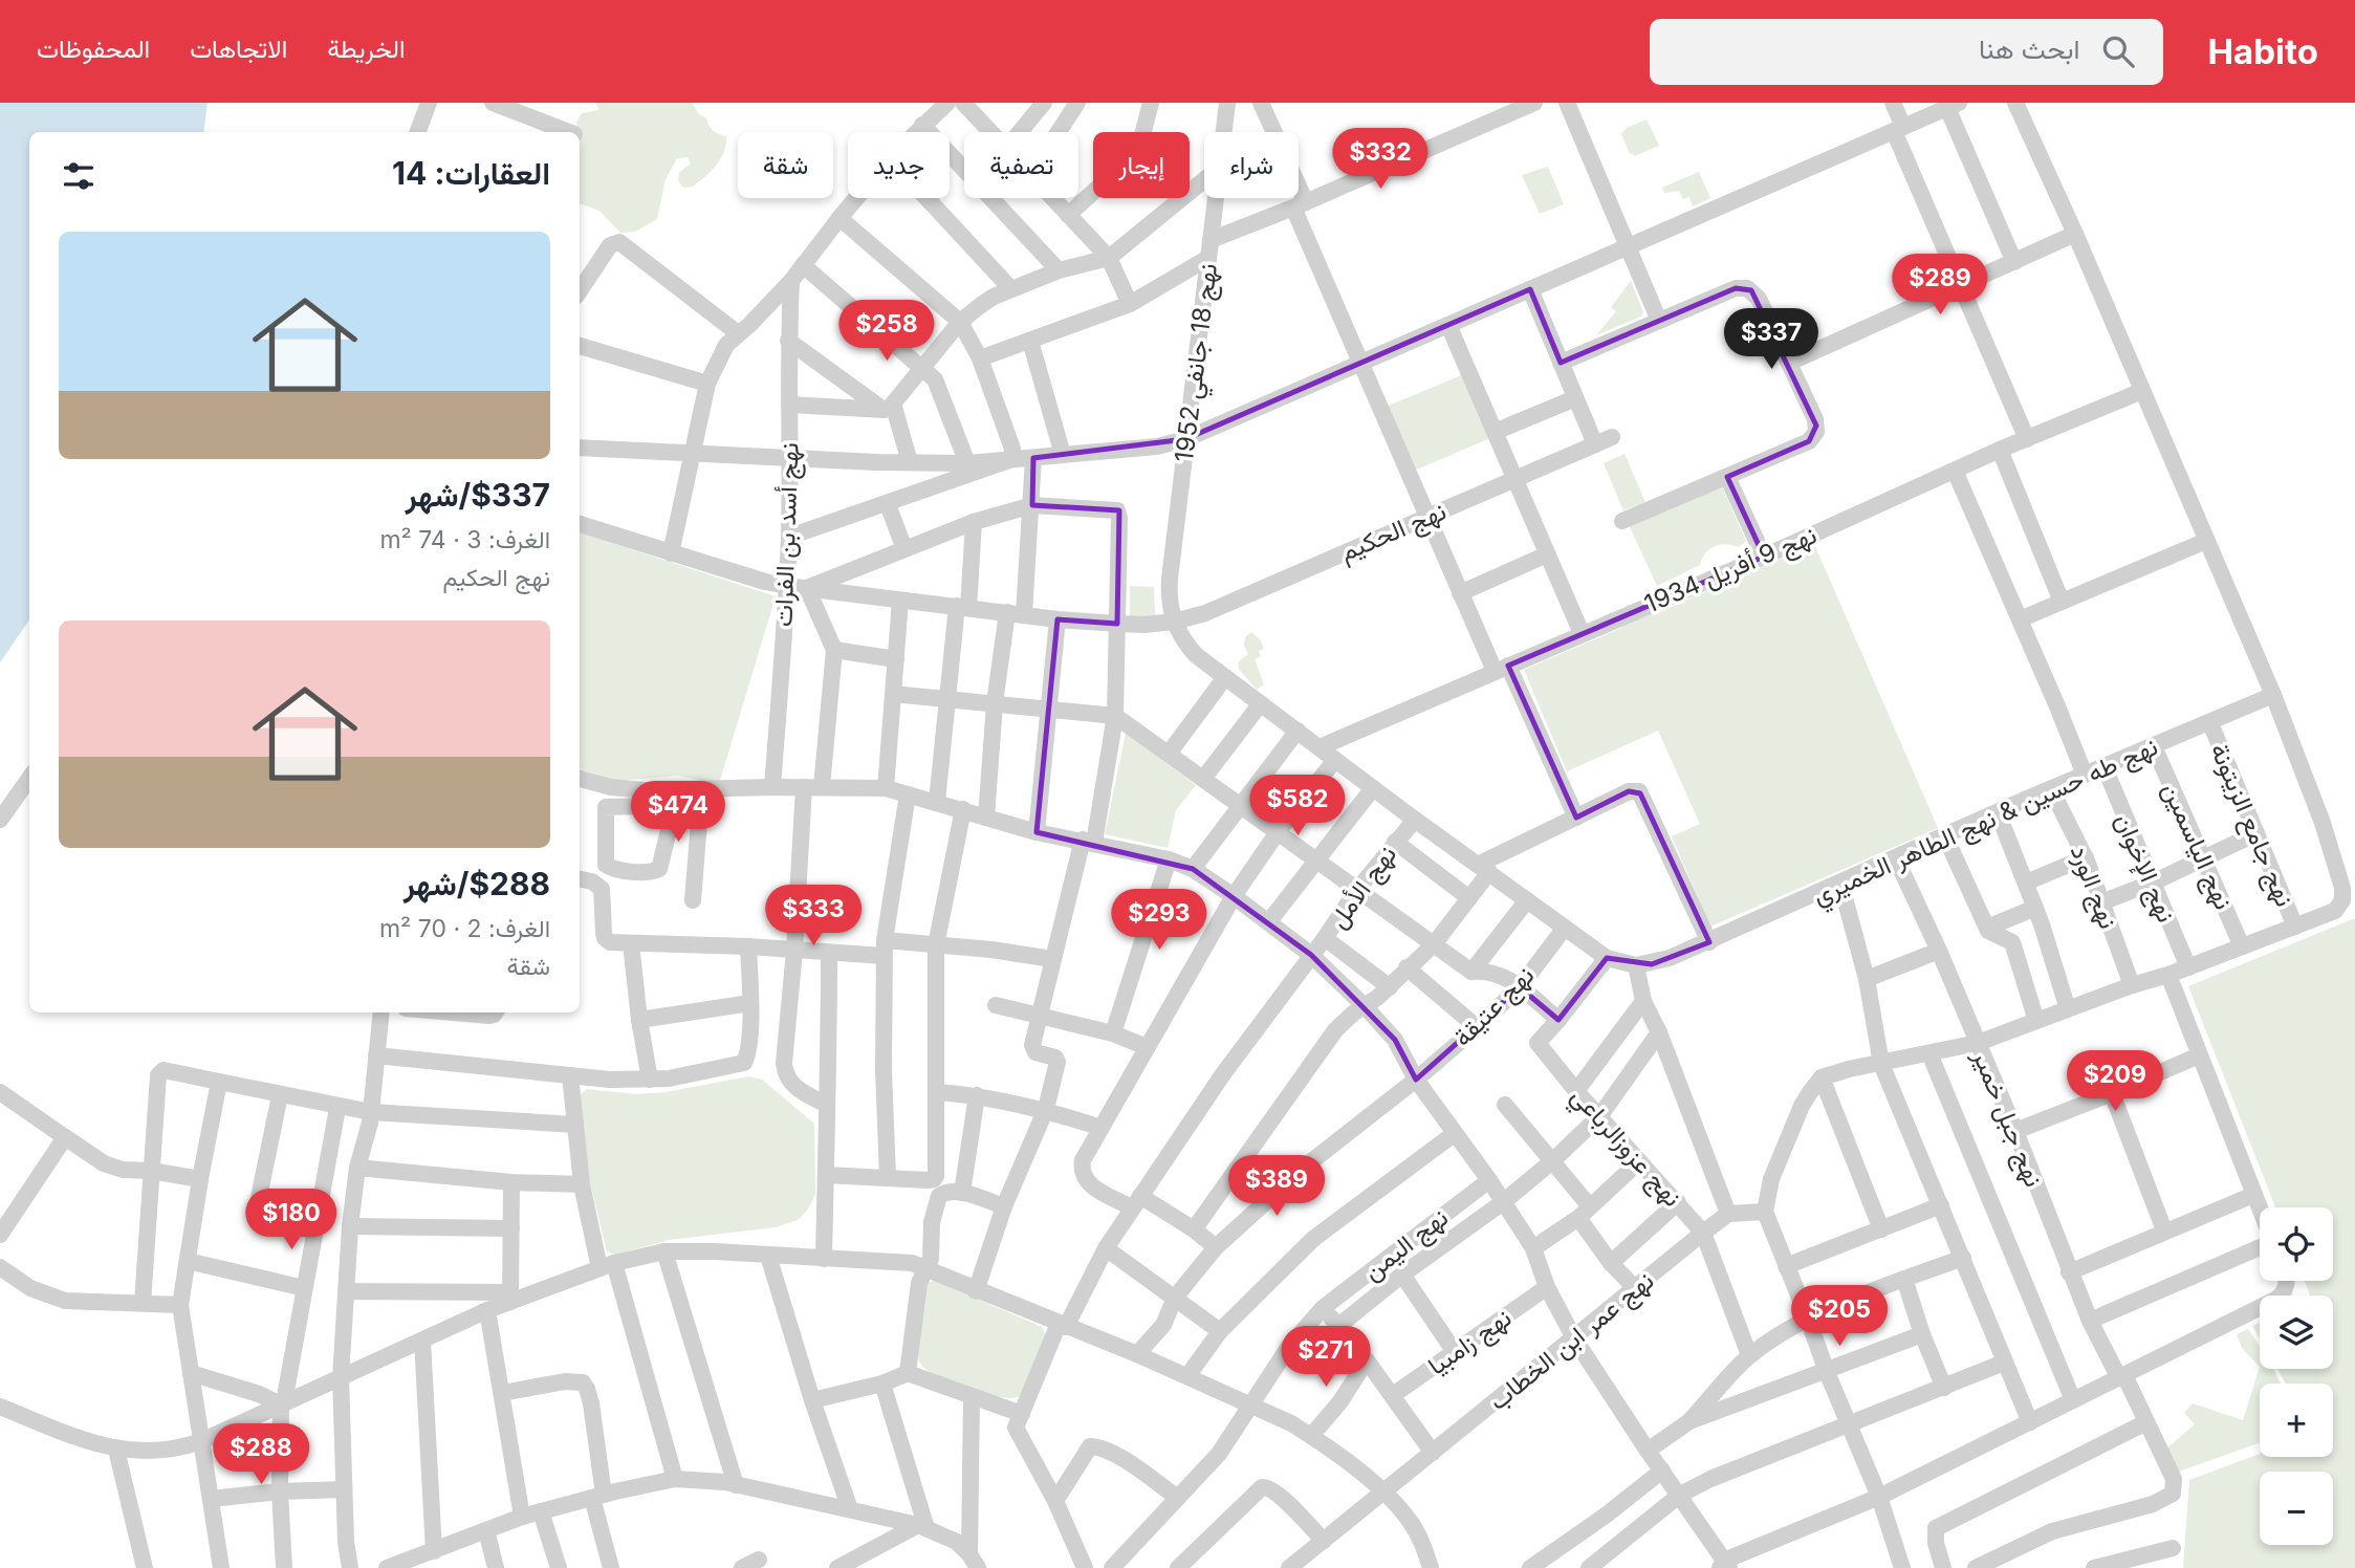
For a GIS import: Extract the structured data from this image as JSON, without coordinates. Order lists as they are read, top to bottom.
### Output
{
  "streets": {
    "street": [
      "نهج 18 جانفي 1952",
      "نهج الحكيم",
      "نهج أسد بن الفرات",
      "نهج 9 أفريل 1934",
      "نهج طه حسين & نهج الطاهر الخميري",
      "نهج جامع الزيتونة",
      "نهج الياسمين",
      "نهج الإخوان",
      "نهج الأمل",
      "نهج الورد",
      "نهج عتيقة",
      "نهج جبل خمير",
      "نهج عزوزالرباعي",
      "نهج اليمن",
      "نهج عمر ابن الخطاب",
      "نهج زامبيا"
    ]
  },
  "crossings": [
    ["نهج 18 جانفي 1952", "نهج الحكيم"],
    ["نهج 18 جانفي 1952", "نهج طه حسين & نهج الطاهر الخميري"],
    ["نهج الحكيم", "نهج أسد بن الفرات"],
    ["نهج الحكيم", "نهج طه حسين & نهج الطاهر الخميري"],
    ["نهج 9 أفريل 1934", "نهج طه حسين & نهج الطاهر الخميري"],
    ["نهج طه حسين & نهج الطاهر الخميري", "نهج جامع الزيتونة"],
    ["نهج طه حسين & نهج الطاهر الخميري", "نهج الياسمين"],
    ["نهج طه حسين & نهج الطاهر الخميري", "نهج الإخوان"],
    ["نهج طه حسين & نهج الطاهر الخميري", "نهج الأمل"],
    ["نهج طه حسين & نهج الطاهر الخميري", "نهج الورد"],
    ["نهج طه حسين & نهج الطاهر الخميري", "نهج عتيقة"],
    ["نهج طه حسين & نهج الطاهر الخميري", "نهج جبل خمير"],
    ["نهج طه حسين & نهج الطاهر الخميري", "نهج عزوزالرباعي"],
    ["نهج عزوزالرباعي", "نهج عمر ابن الخطاب"]
  ],
  "page": {
    "header": "Habito",
    "search": "ابحث هنا",
    "nav": ["الخريطة", "الاتجاهات", "المحفوظات"],
    "price": [
      "$332",
      "$289",
      "$258",
      "$337",
      "$582",
      "$474",
      "$333",
      "$293",
      "$209",
      "$389",
      "$180",
      "$205",
      "$271",
      "$288"
    ],
    "chip": [
      "شراء",
      "إيجار",
      "تصفية",
      "جديد",
      "شقة"
    ],
    "heading": "العقارات: 14",
    "list": [
      {
        "name": "$337/شهر",
        "note": "الغرف: 3 · 74 m² · نهج الحكيم"
      },
      {
        "name": "$288/شهر",
        "note": "الغرف: 2 · 70 m² · شقة"
      }
    ],
    "map_buttons": ["+", "−"]
  }
}
